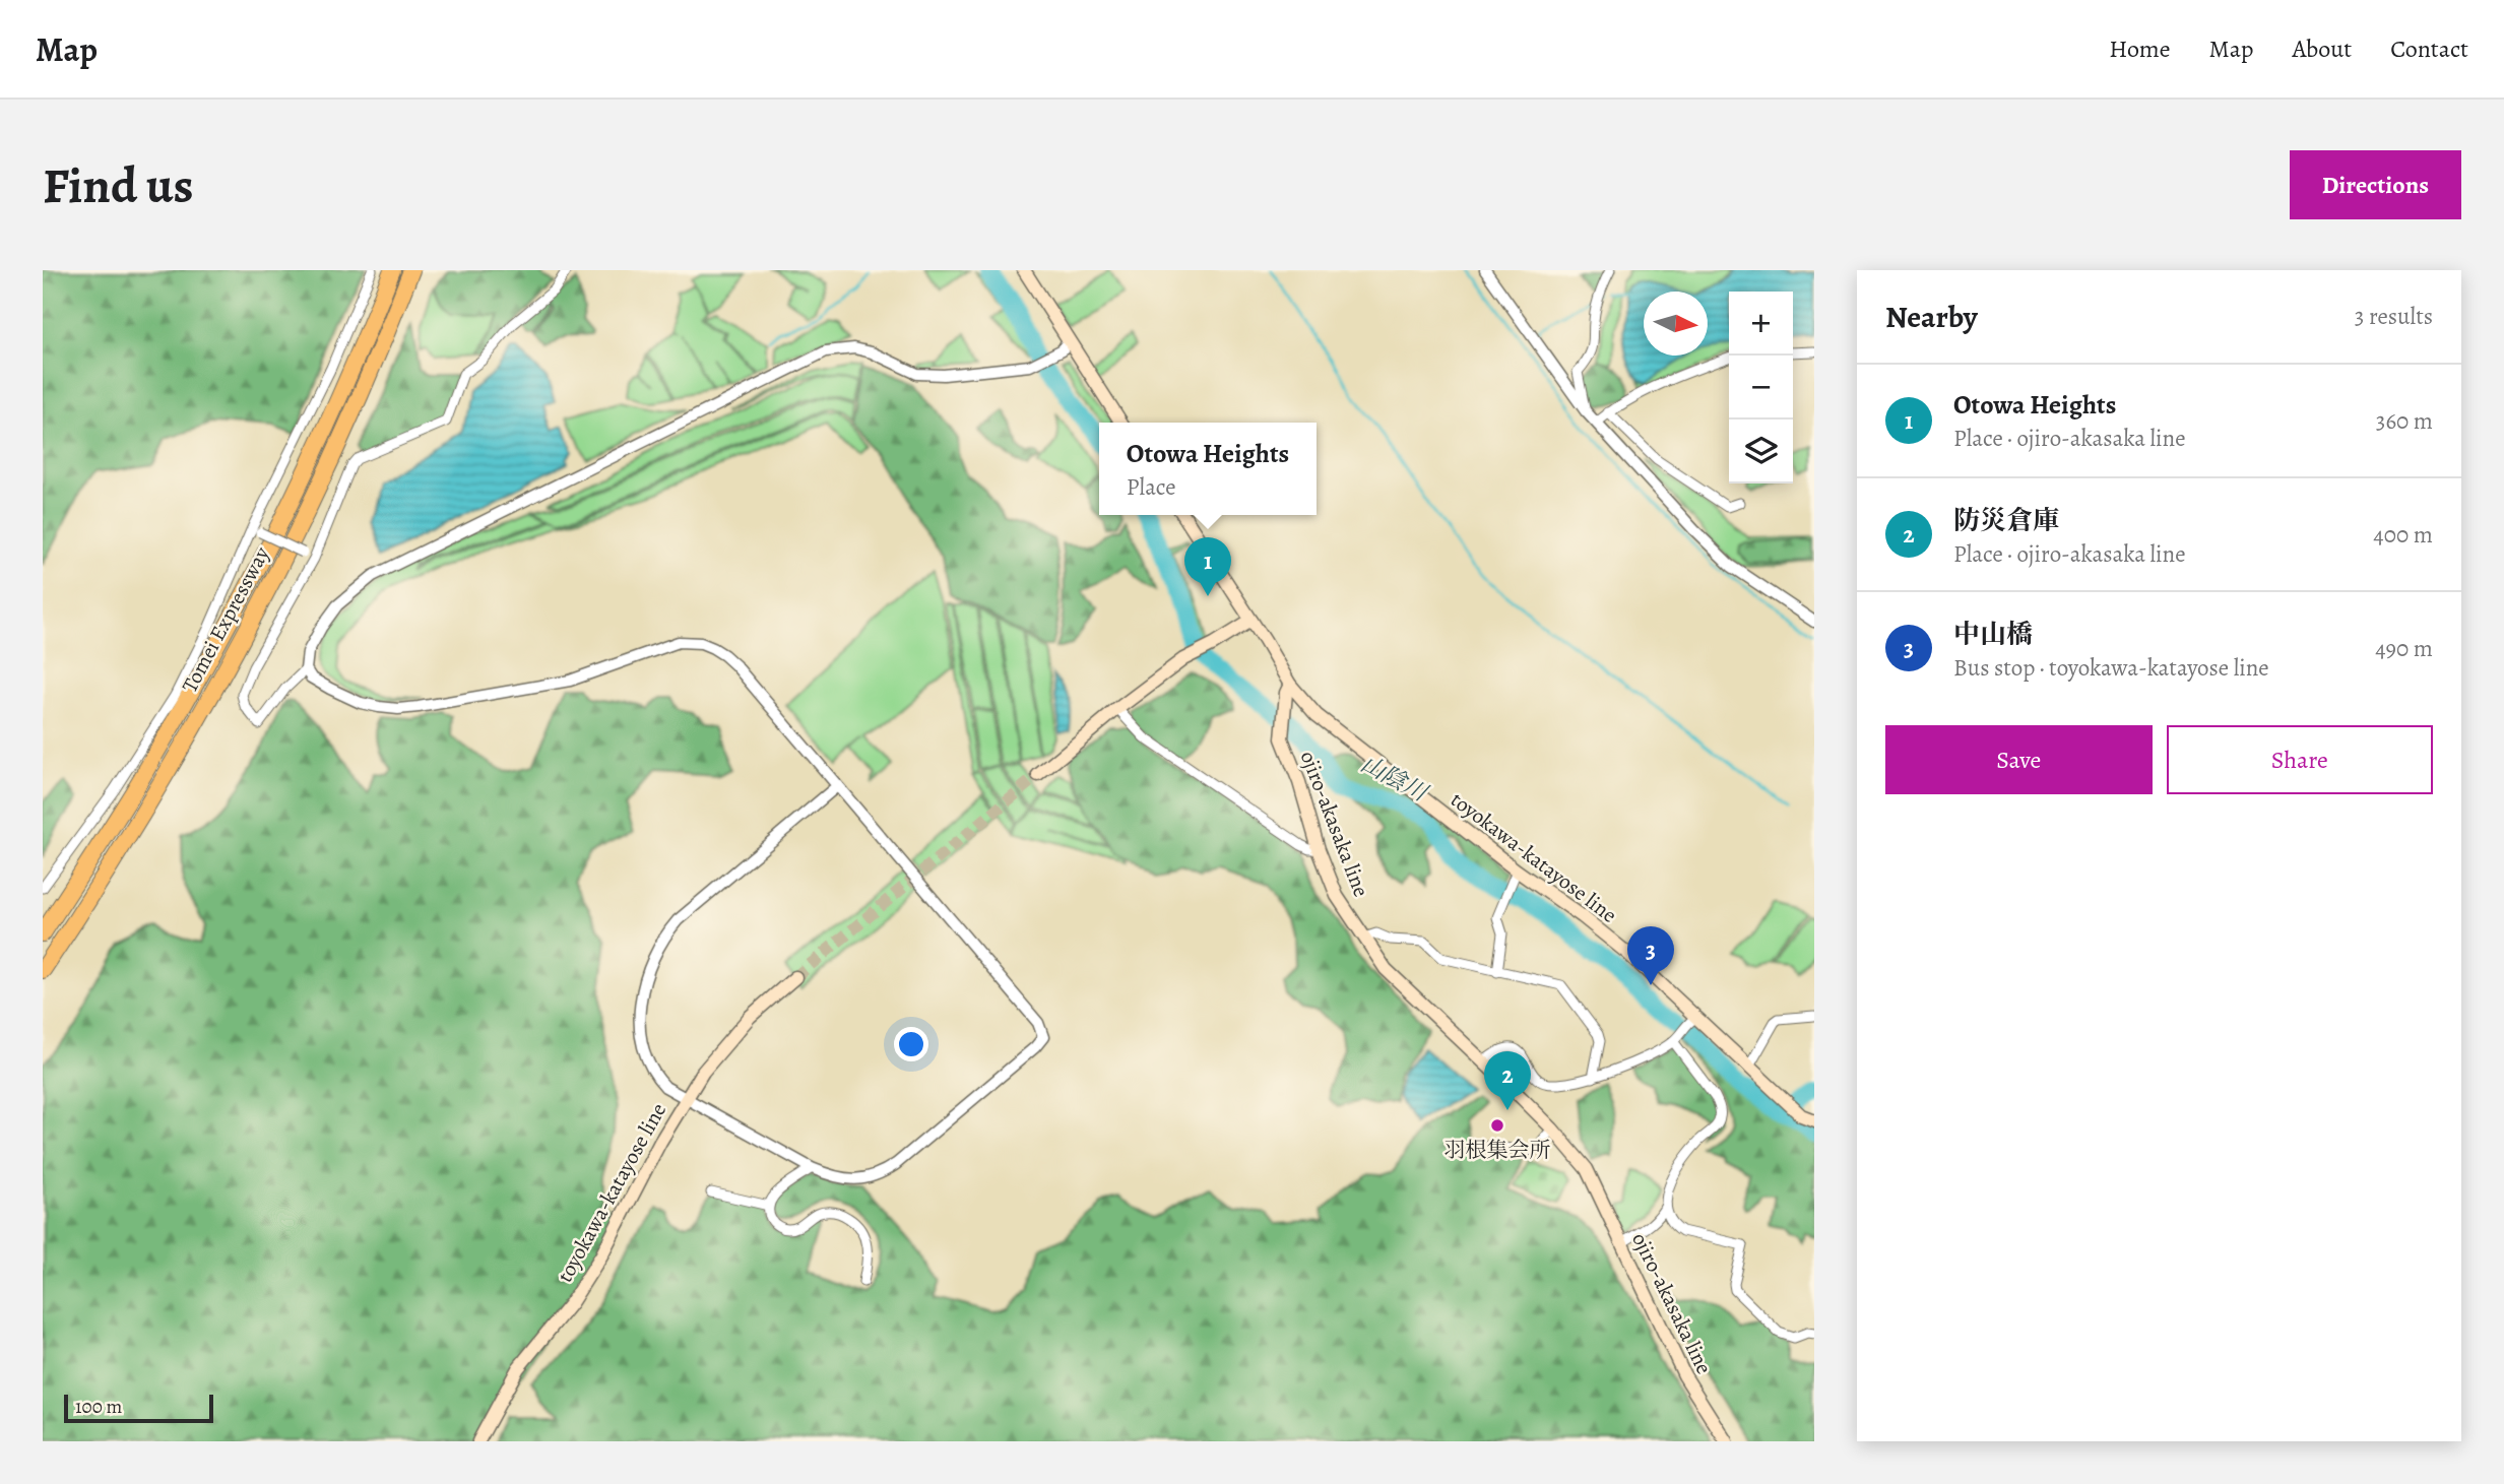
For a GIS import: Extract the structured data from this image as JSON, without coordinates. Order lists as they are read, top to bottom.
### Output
{
  "streets": {
    "highway": ["Tomei Expressway"],
    "main road": ["ojiro-akasaka line", "toyokawa-katayose line"]
  },
  "crossings": [
    ["ojiro-akasaka line", "toyokawa-katayose line"]
  ],
  "water": ["山陰川"],
  "places": ["羽根集会所"],
  "scale_bar": "100 m",
  "north": "right",
  "page": {
    "header": "Map",
    "nav": [
      "Home",
      "Map",
      "About",
      "Contact"
    ],
    "buttons": [
      "Directions",
      ["Save", "Share"]
    ],
    "title": "Find us",
    "heading": ["Nearby", "3 results"],
    "map_buttons": ["+", "−"],
    "list": [
      {
        "mark": "1",
        "name": "Otowa Heights",
        "note": "Place · ojiro-akasaka line",
        "value": "360 m"
      },
      {
        "mark": "2",
        "name": "防災倉庫",
        "note": "Place · ojiro-akasaka line",
        "value": "400 m"
      },
      {
        "mark": "3",
        "name": "中山橋",
        "note": "Bus stop · toyokawa-katayose line",
        "value": "490 m"
      }
    ],
    "popup": ["Otowa Heights", "Place"],
    "pins": ["1", "3", "2"],
    "scale": "100 m"
  }
}
